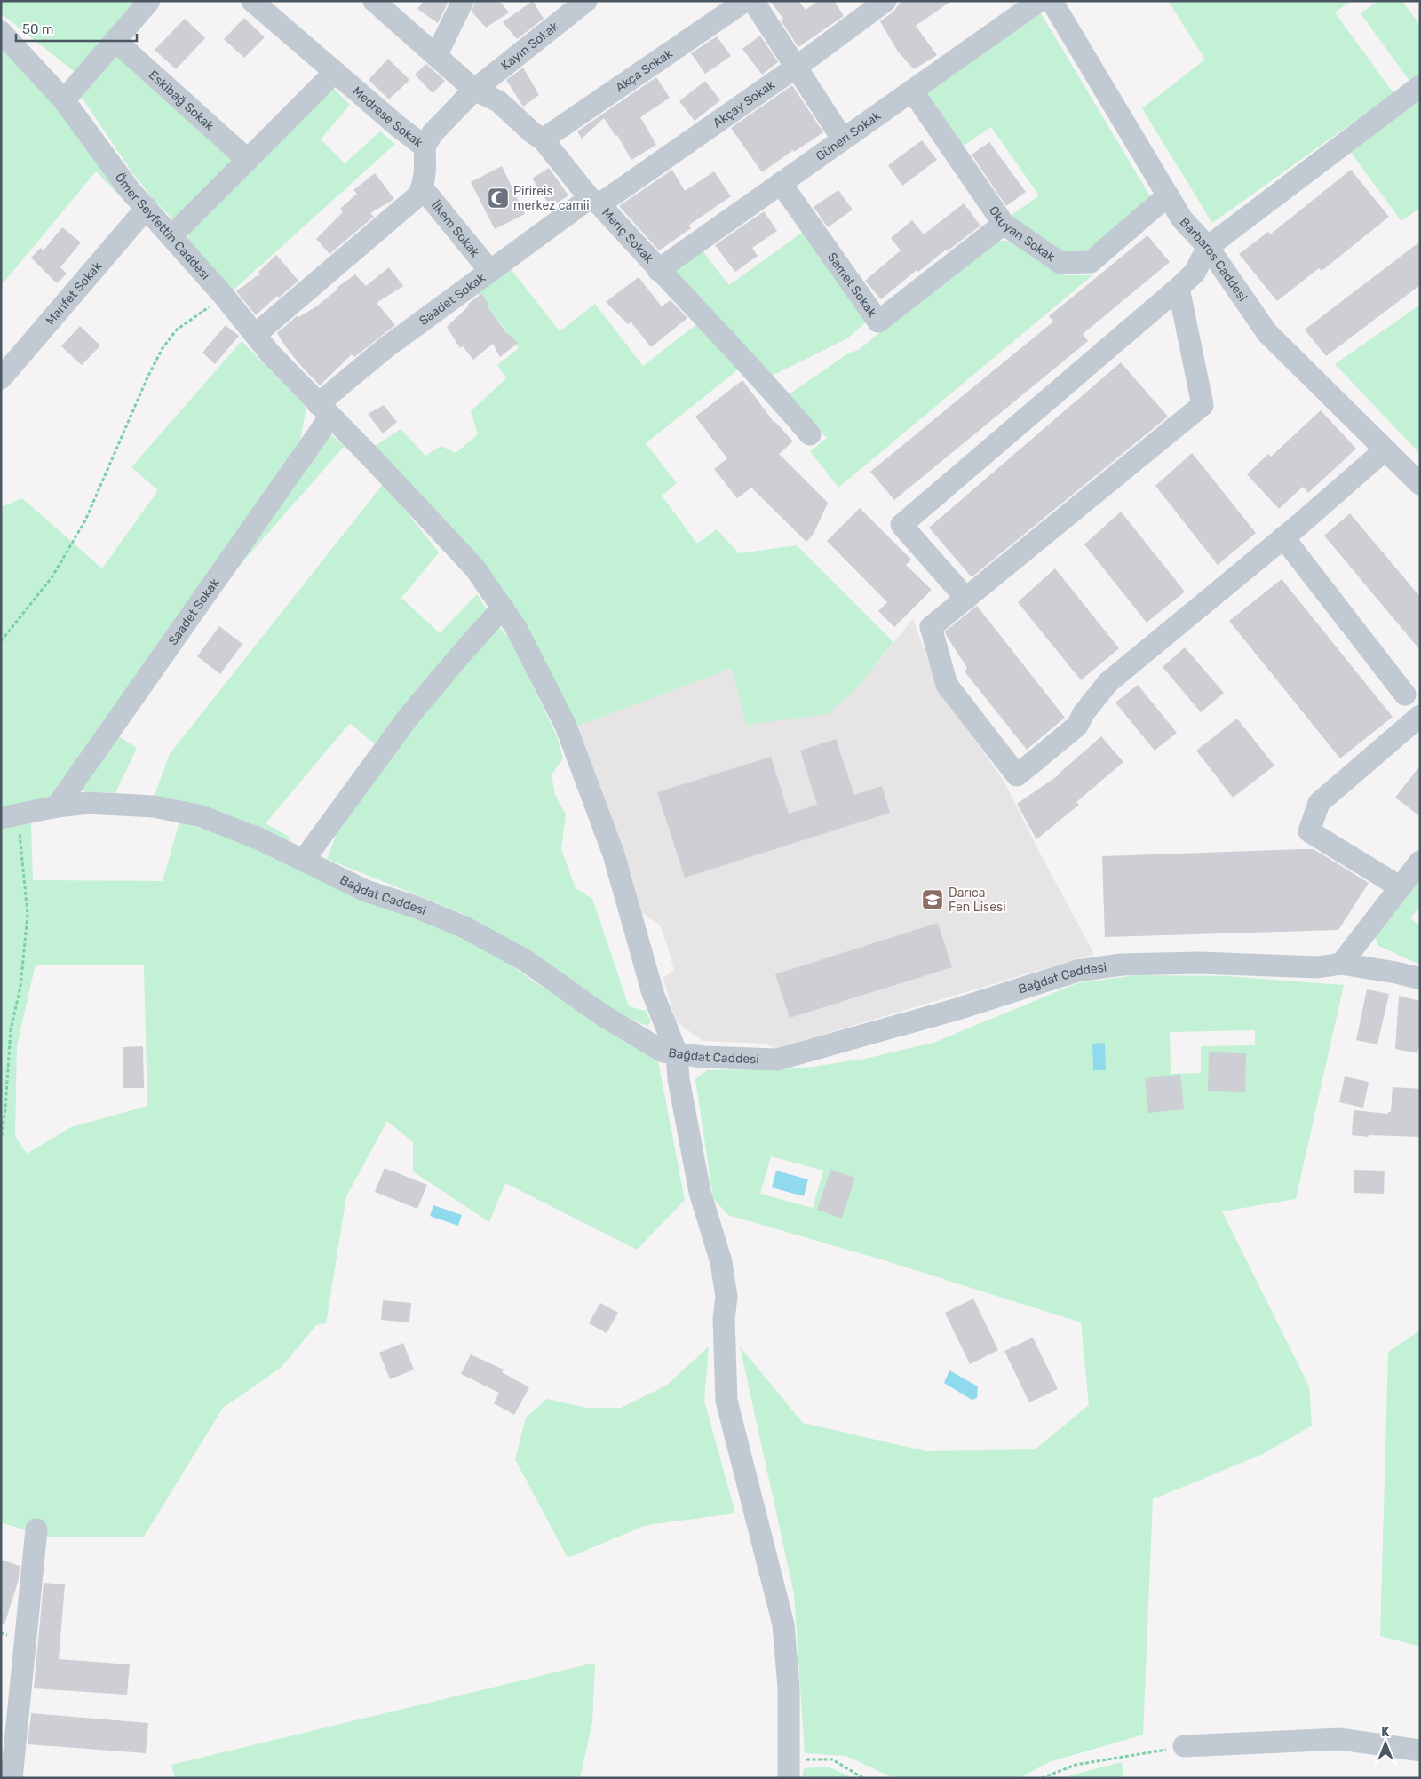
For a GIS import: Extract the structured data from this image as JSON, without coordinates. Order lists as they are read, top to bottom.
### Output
{
  "streets": {
    "street": [
      "Kayın Sokak",
      "Akça Sokak",
      "Eskibağ Sokak",
      "Akçay Sokak",
      "Medrese Sokak",
      "Güneri Sokak",
      "Ömer Seyfettin Caddesi",
      "İlkem Sokak",
      "Okuyan Sokak",
      "Meriç Sokak",
      "Barbaros Caddesi",
      "Samet Sokak",
      "Marifet Sokak",
      "Saadet Sokak",
      "Bağdat Caddesi"
    ]
  },
  "crossings": [
    ["Kayın Sokak", "Medrese Sokak"],
    ["Kayın Sokak", "Meriç Sokak"],
    ["Akça Sokak", "Meriç Sokak"],
    ["Akçay Sokak", "Meriç Sokak"],
    ["Akçay Sokak", "Saadet Sokak"],
    ["Medrese Sokak", "İlkem Sokak"],
    ["Güneri Sokak", "Okuyan Sokak"],
    ["Güneri Sokak", "Meriç Sokak"],
    ["Güneri Sokak", "Samet Sokak"],
    ["Ömer Seyfettin Caddesi", "Marifet Sokak"],
    ["Ömer Seyfettin Caddesi", "Saadet Sokak"],
    ["Ömer Seyfettin Caddesi", "Bağdat Caddesi"],
    ["İlkem Sokak", "Saadet Sokak"],
    ["Okuyan Sokak", "Barbaros Caddesi"],
    ["Okuyan Sokak", "Samet Sokak"],
    ["Meriç Sokak", "Saadet Sokak"],
    ["Saadet Sokak", "Bağdat Caddesi"]
  ],
  "places": {
    "mosque": ["Pirireis merkez camii"],
    "school or university": ["Darıca Fen Lisesi"]
  },
  "scale_bar": "50 m",
  "north": "top"
}
